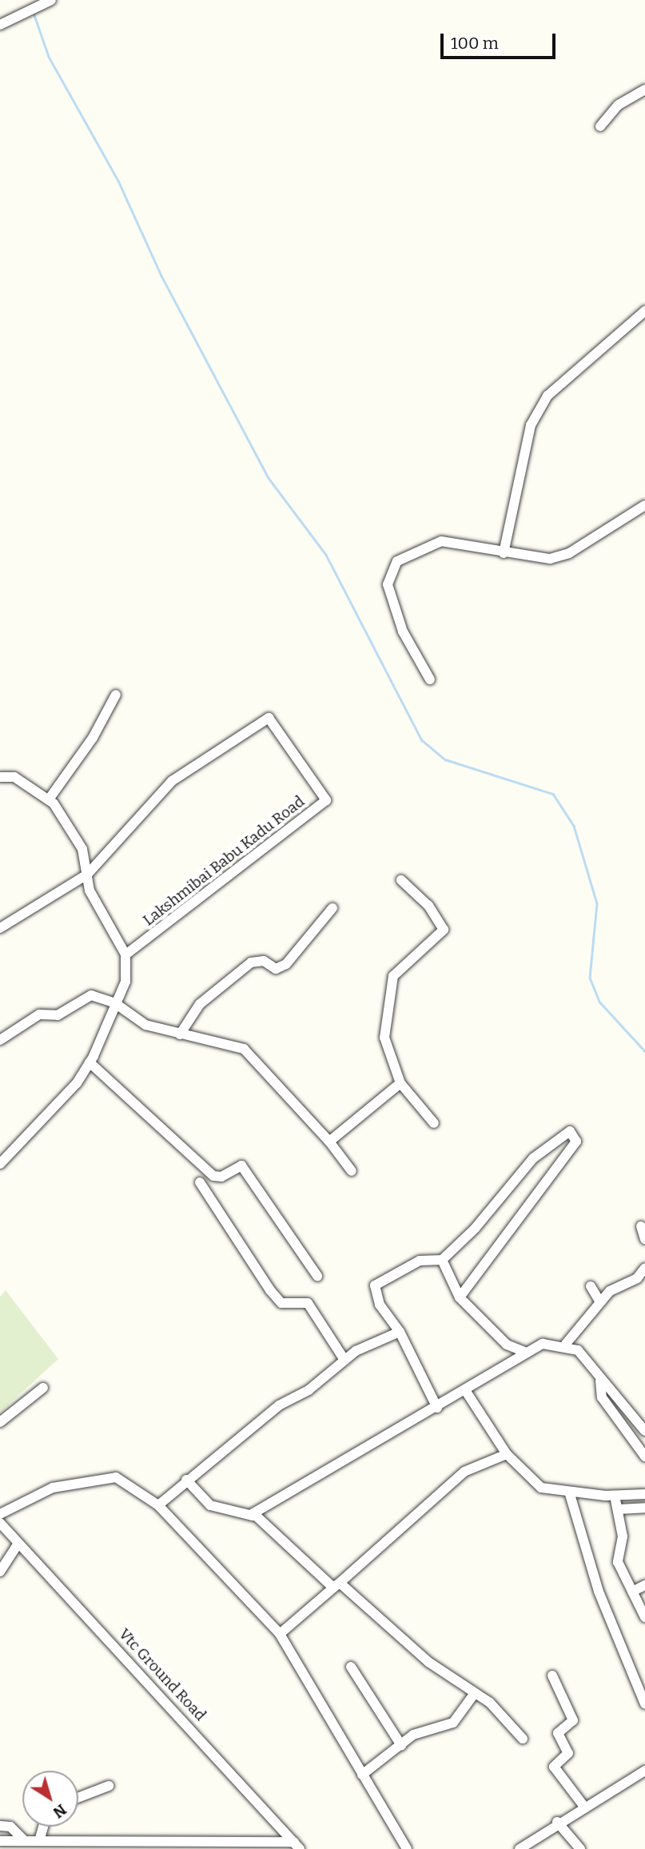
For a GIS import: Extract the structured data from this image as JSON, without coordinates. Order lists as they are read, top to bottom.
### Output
{
  "streets": {
    "street": ["Lakshmibai Babu Kadu Road", "Vtc Ground Road"]
  },
  "scale_bar": "100 m",
  "north": "bottom right"
}
